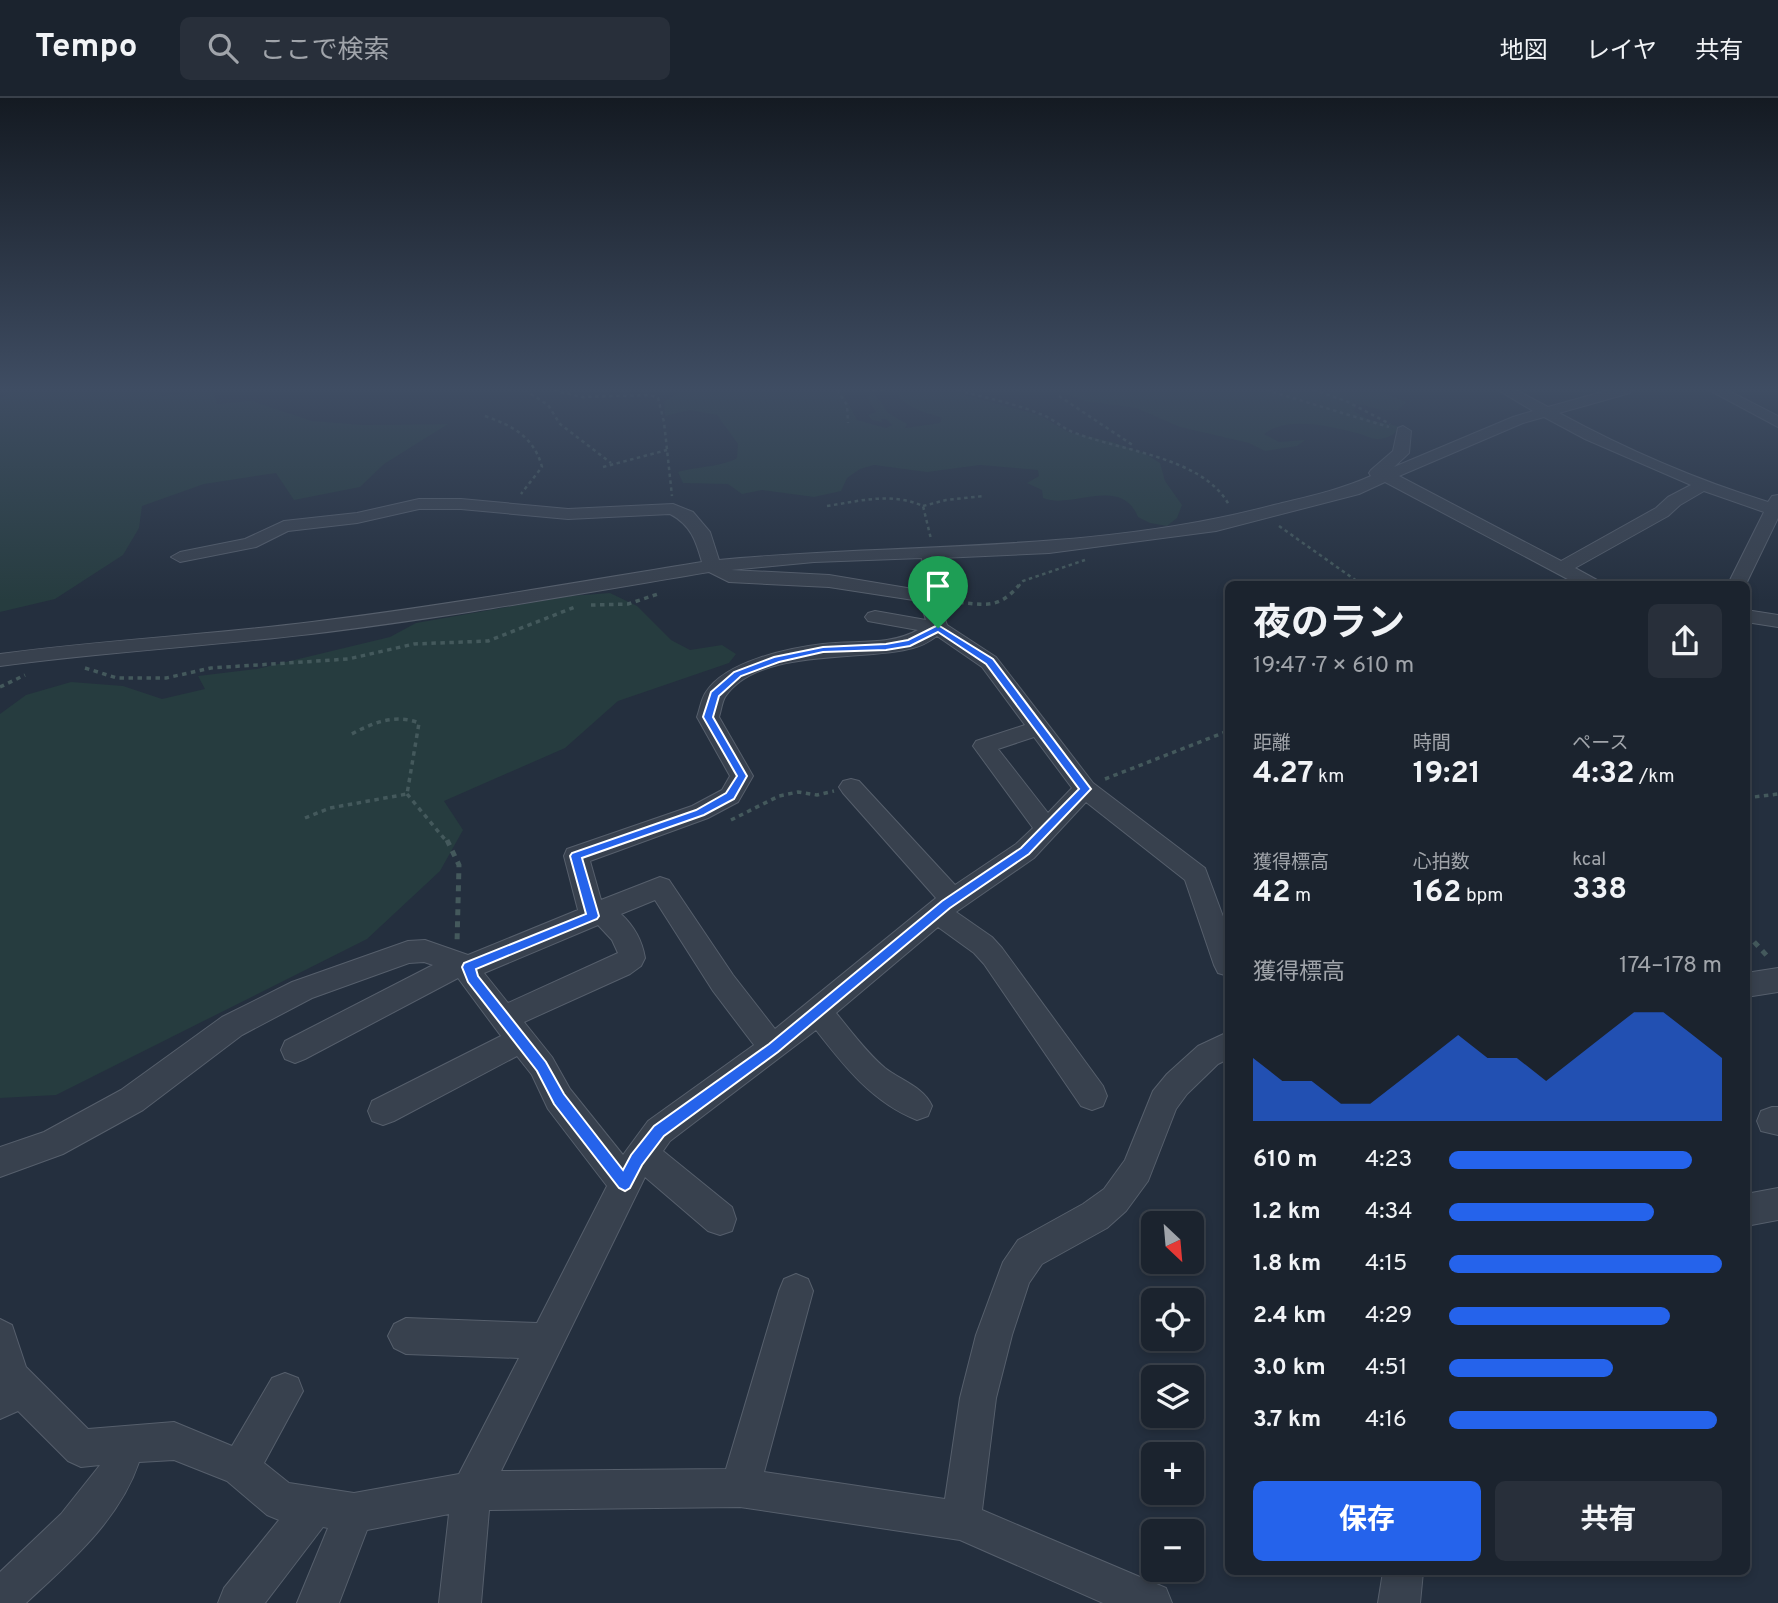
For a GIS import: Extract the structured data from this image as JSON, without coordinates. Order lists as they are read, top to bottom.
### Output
{
  "north": "bottom right",
  "page": {
    "header": "Tempo",
    "search": "ここで検索",
    "nav": ["地図", "レイヤ", "共有"],
    "heading": ["夜のラン", "19:47 · 7 × 610 m"],
    "stats": [
      ["距離", "4.27 km"],
      ["時間", "19:21"],
      ["ペース", "4:32 /km"],
      ["獲得標高", "42 m"],
      ["心拍数", "162 bpm"],
      ["kcal", "338"]
    ],
    "chart": ["獲得標高", "174–178 m"],
    "list": [
      {
        "name": "610 m",
        "note": "4:23"
      },
      {
        "name": "1.2 km",
        "note": "4:34"
      },
      {
        "name": "1.8 km",
        "note": "4:15"
      },
      {
        "name": "2.4 km",
        "note": "4:29"
      },
      {
        "name": "3.0 km",
        "note": "4:51"
      },
      {
        "name": "3.7 km",
        "note": "4:16"
      }
    ],
    "map_buttons": ["+", "−"],
    "buttons": ["保存", "共有"]
  }
}
